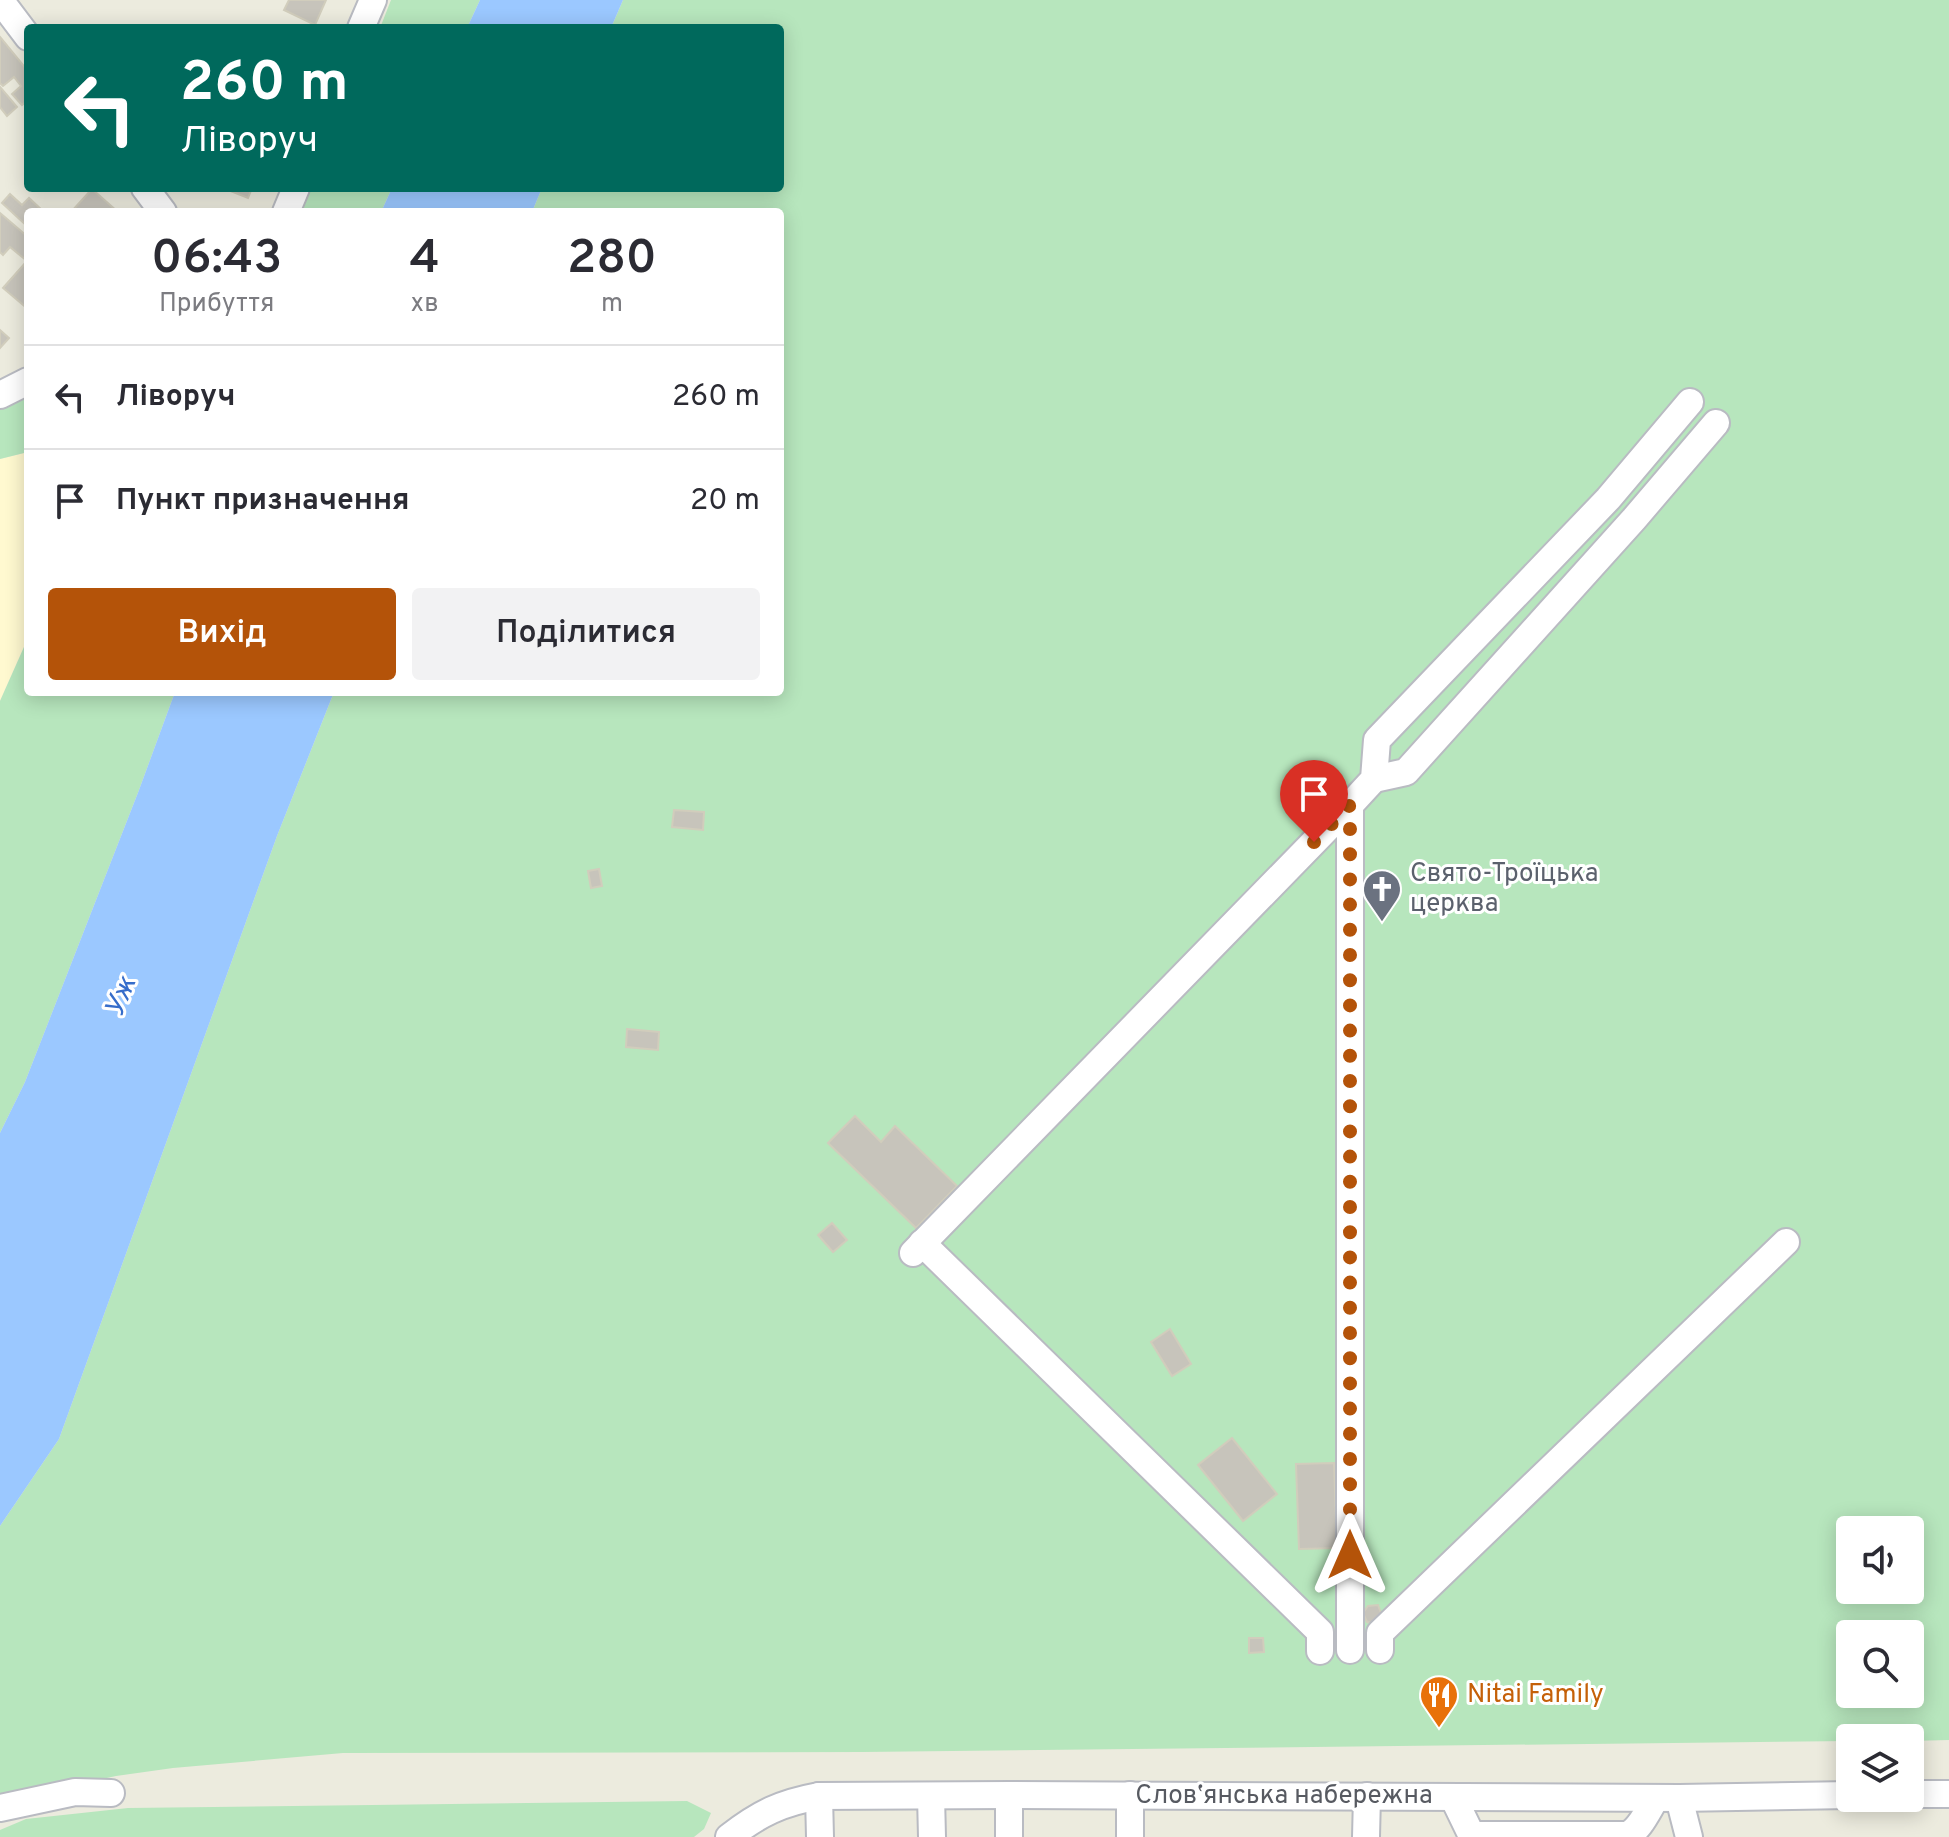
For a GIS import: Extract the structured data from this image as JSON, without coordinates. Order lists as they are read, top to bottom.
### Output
{
  "streets": {
    "street": ["Словʼянська набережна"]
  },
  "water": ["Уж"],
  "places": {
    "church": ["Свято-Троїцька церква"],
    "restaurant": ["Nitai Family"]
  },
  "page": {
    "turn": ["260 m", "Ліворуч"],
    "eta": [
      "06:43",
      "Прибуття",
      "4",
      "хв",
      "280",
      "m"
    ],
    "list": [
      {
        "name": "Ліворуч",
        "value": "260 m"
      },
      {
        "name": "Пункт призначення",
        "value": "20 m"
      }
    ],
    "buttons": ["Вихід", "Поділитися"]
  }
}
